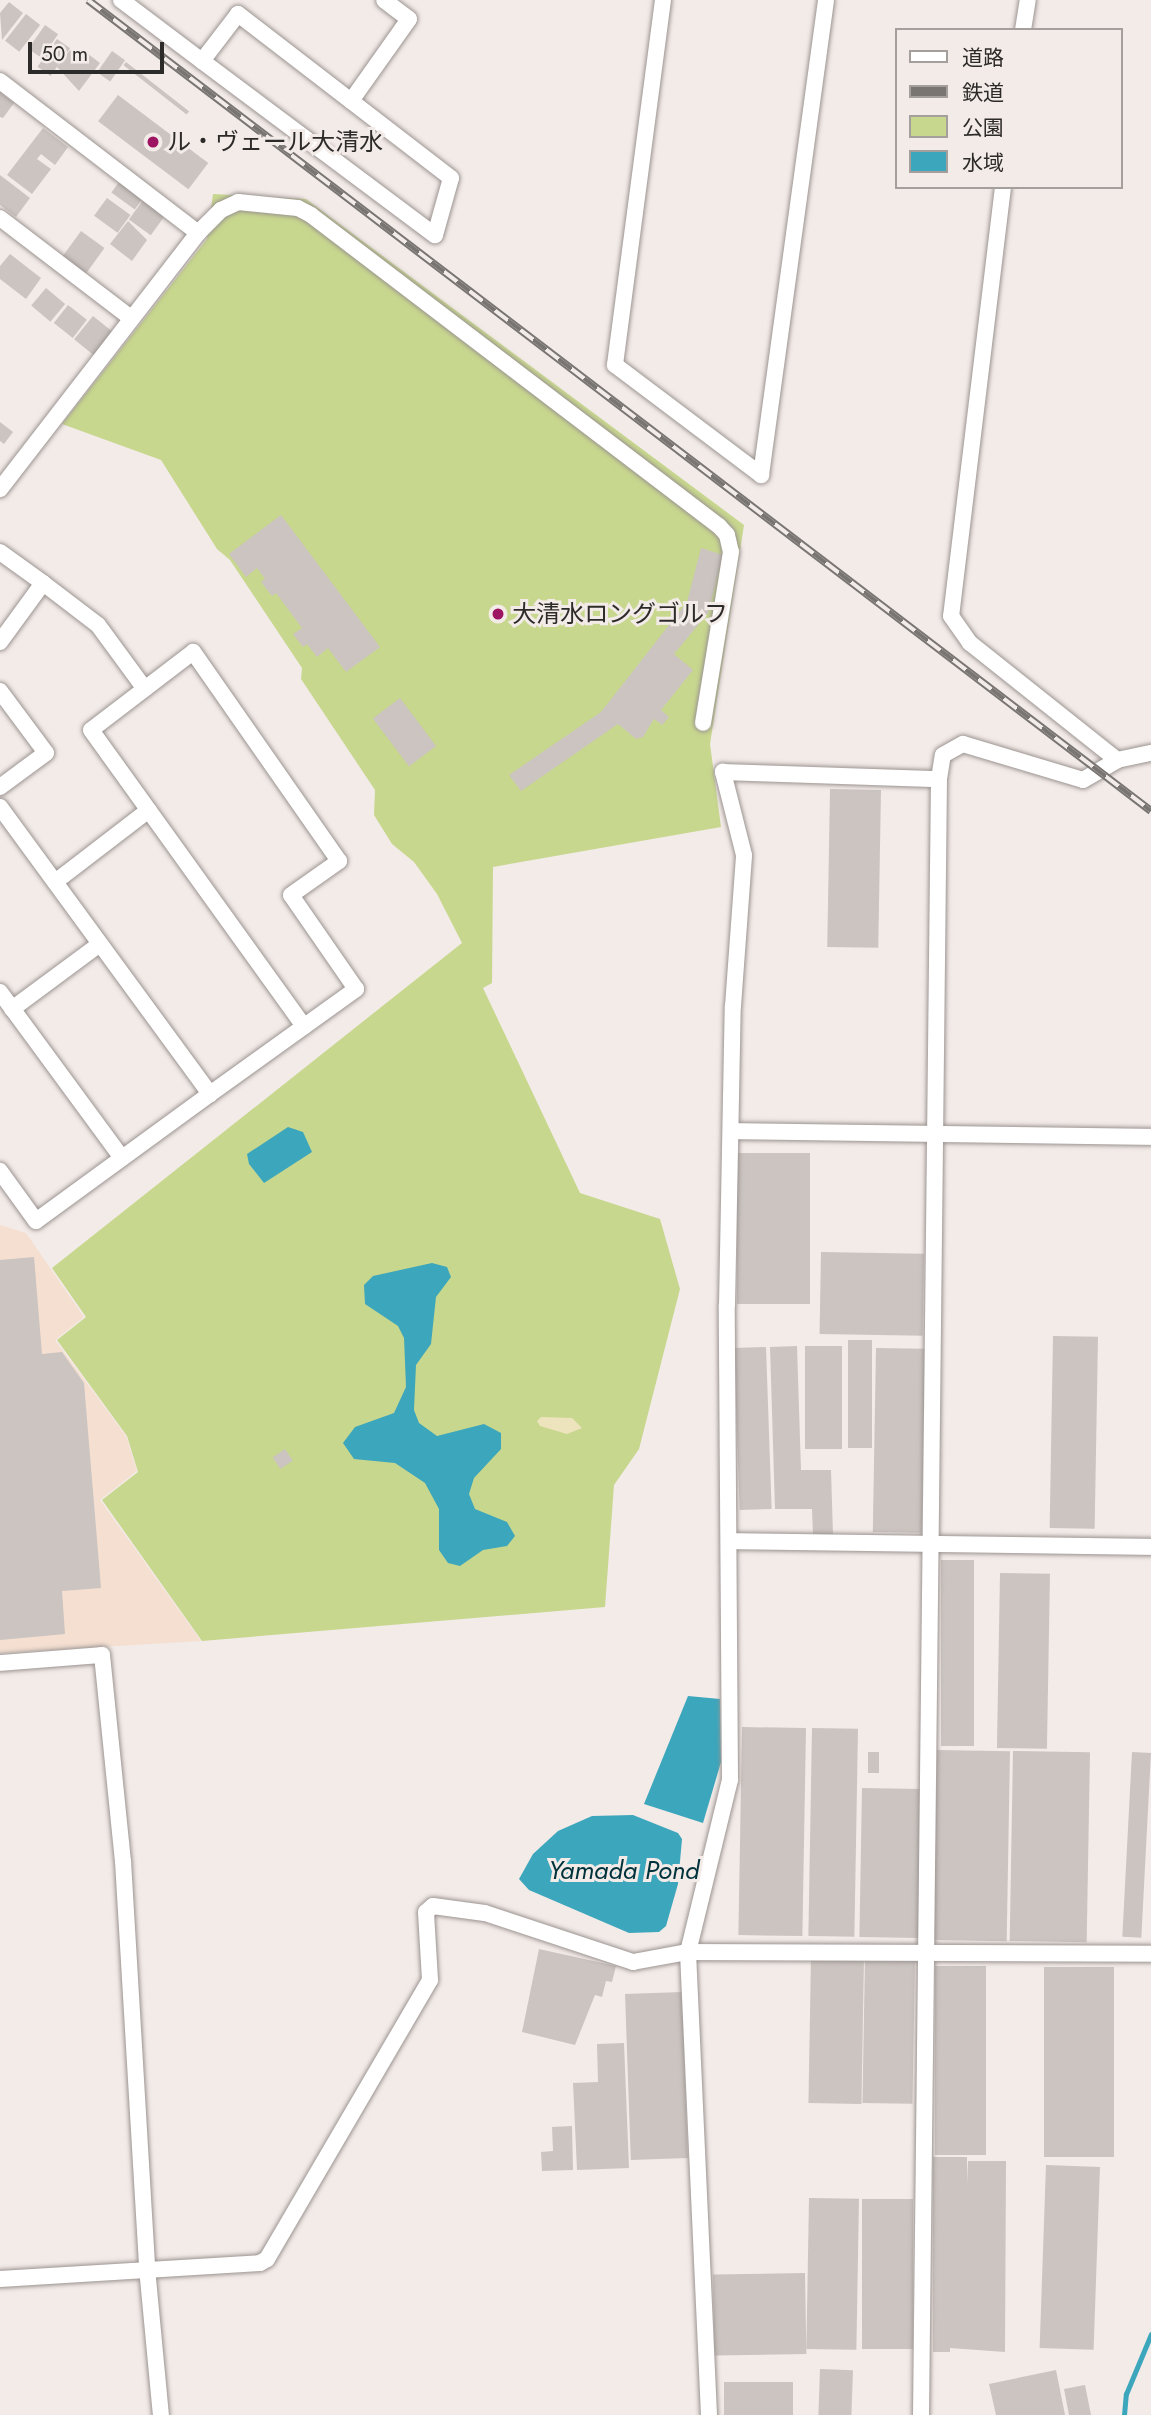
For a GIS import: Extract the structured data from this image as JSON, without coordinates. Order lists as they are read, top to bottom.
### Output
{
  "water": ["Yamada Pond"],
  "places": ["ル・ヴェール大清水", "大清水ロングゴルフ"],
  "legend": [
    "道路",
    "鉄道",
    "公園",
    "水域"
  ],
  "scale_bar": "50 m"
}
